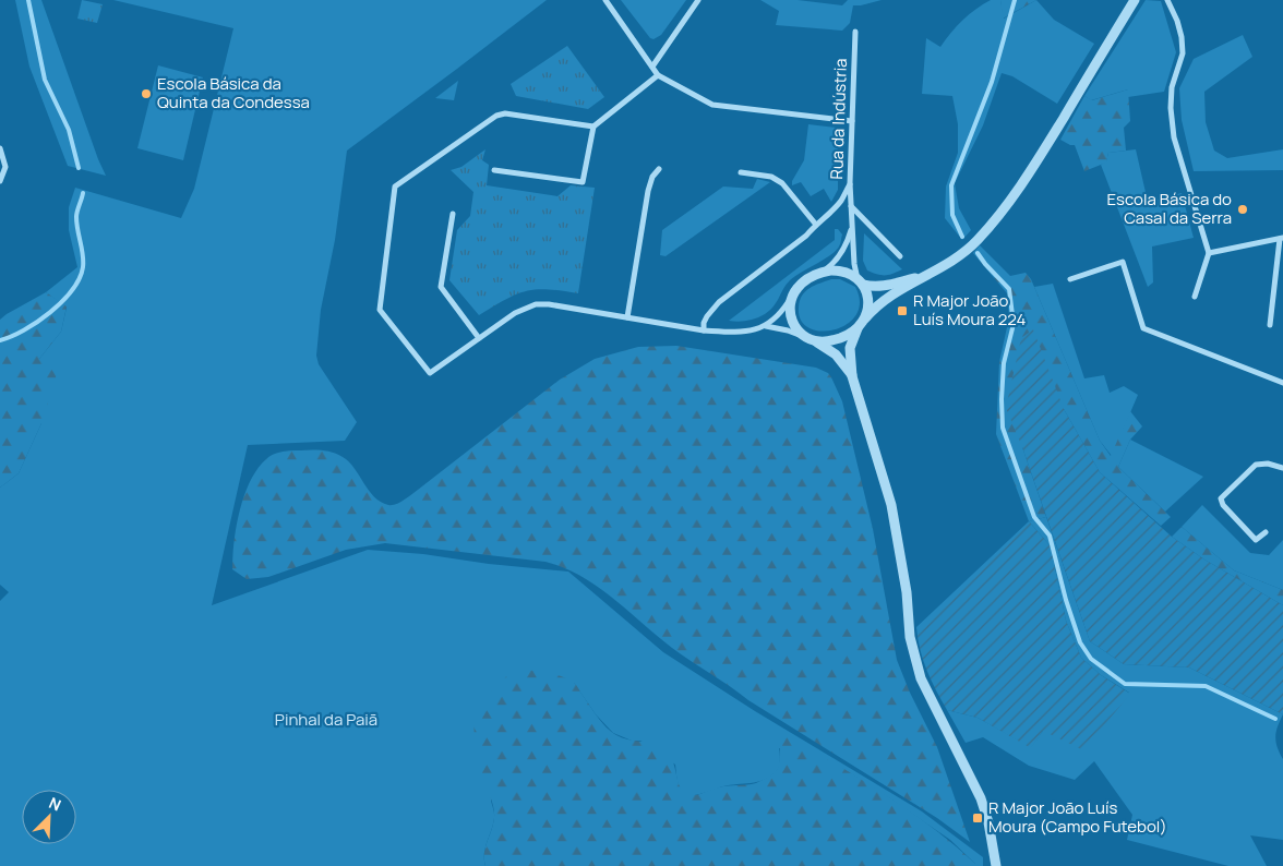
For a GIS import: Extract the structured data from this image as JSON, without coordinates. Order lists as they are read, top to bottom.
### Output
{
  "streets": {
    "street": ["Rua da Indústria"]
  },
  "parks": ["Pinhal da Paiã"],
  "places": {
    "other": ["Escola Básica da Quinta da Condessa", "Escola Básica do Casal da Serra"],
    "transit": ["R Major João Luís Moura 224", "R Major João Luís Moura (Campo Futebol)"]
  },
  "north": "top right"
}
